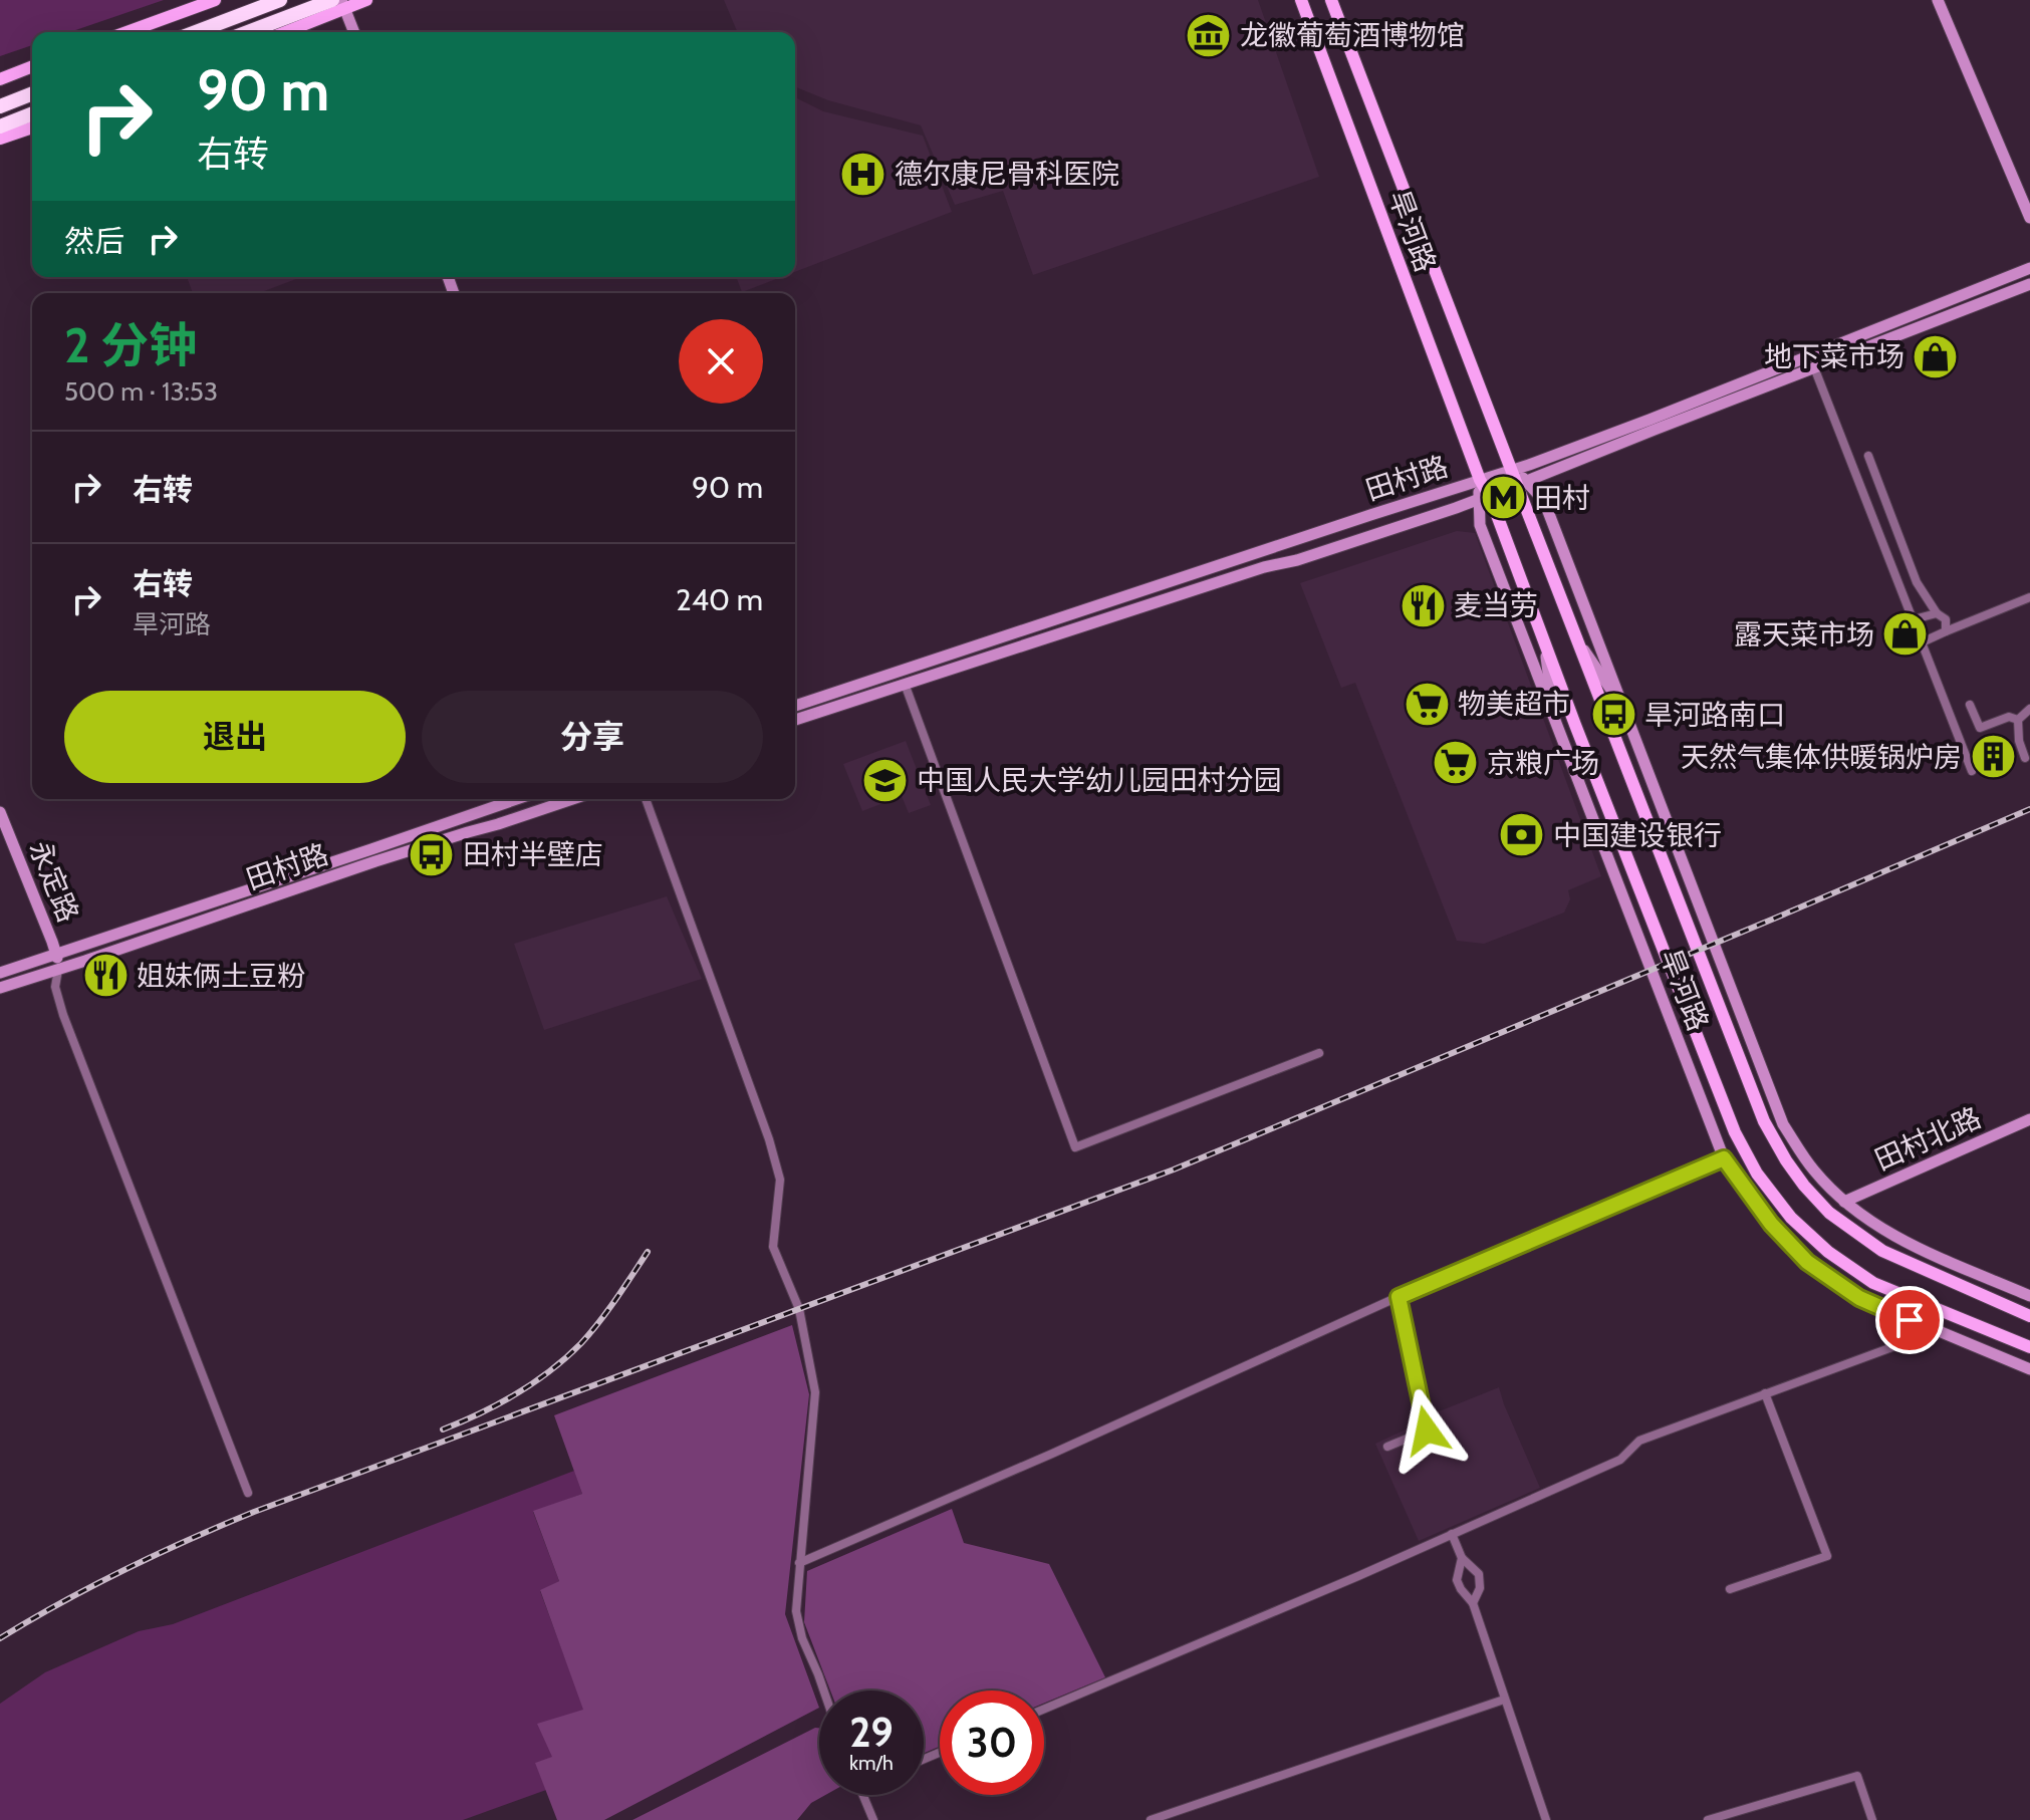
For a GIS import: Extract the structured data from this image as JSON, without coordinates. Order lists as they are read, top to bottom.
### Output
{
  "streets": {
    "main road": [
      "旱河路",
      "田村路",
      "永定路",
      "田村北路"
    ]
  },
  "crossings": [
    ["旱河路", "田村路"],
    ["旱河路", "田村北路"],
    ["田村路", "永定路"]
  ],
  "places": {
    "museum": ["龙徽葡萄酒博物馆"],
    "hospital": ["德尔康尼骨科医院"],
    "shop": ["地下菜市场", "露天菜市场"],
    "metro station": ["田村"],
    "restaurant": ["麦当劳", "姐妹俩土豆粉"],
    "supermarket": ["物美超市", "京粮广场"],
    "bus stop": ["旱河路南口", "田村半壁店"],
    "building": ["天然气集体供暖锅炉房"],
    "school or university": ["中国人民大学幼儿园田村分园"],
    "bank": ["中国建设银行"]
  },
  "page": {
    "turn": ["90 m", "右转"],
    "then": "然后",
    "heading": ["2 分钟", "500 m · 13:53"],
    "list": [
      {
        "name": "右转",
        "value": "90 m"
      },
      {
        "name": "右转",
        "note": "旱河路",
        "value": "240 m"
      }
    ],
    "buttons": ["退出", "分享"],
    "speed": "29 km/h",
    "limit": "30"
  }
}
